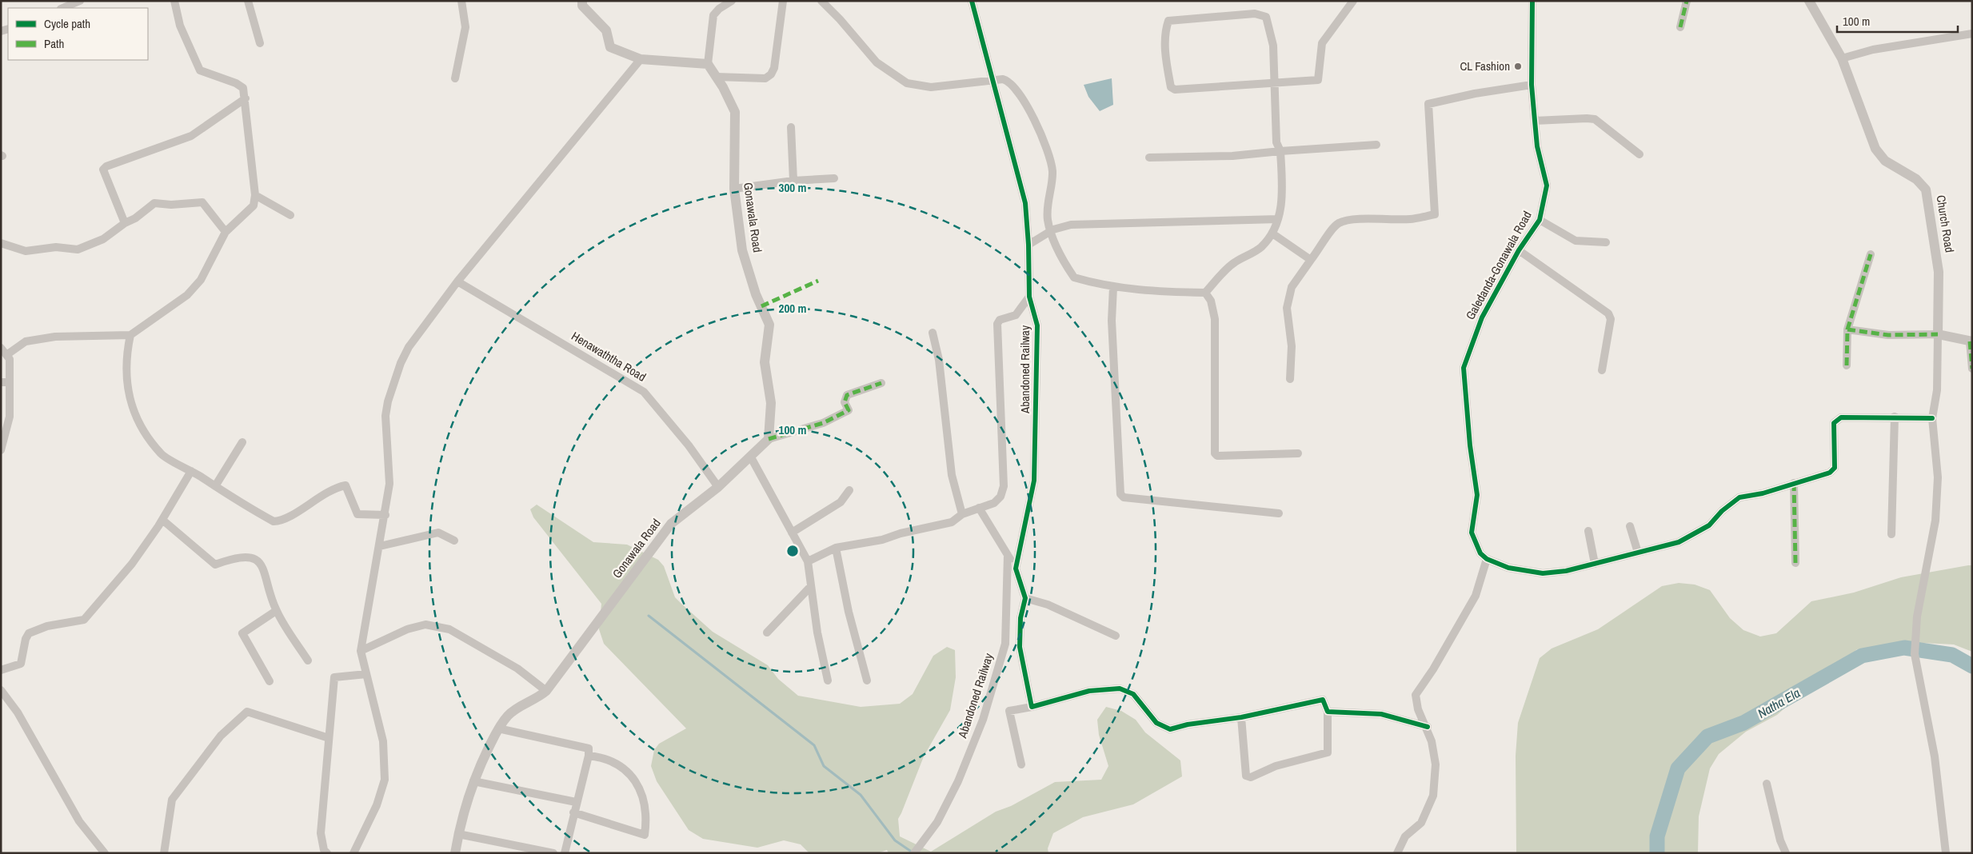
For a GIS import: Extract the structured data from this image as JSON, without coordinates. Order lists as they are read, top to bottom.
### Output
{
  "streets": {
    "street": [
      "Gonawala Road",
      "Church Road",
      "Galedanda-Gonawala Road",
      "Henawaththa Road",
      "Abandoned Railway"
    ]
  },
  "crossings": [
    ["Gonawala Road", "Henawaththa Road"]
  ],
  "water": ["Natha Ela"],
  "places": ["CL Fashion"],
  "legend": ["Cycle path", "Path"],
  "scale_bar": "100 m",
  "rings": ["300 m", "200 m", "100 m"]
}
